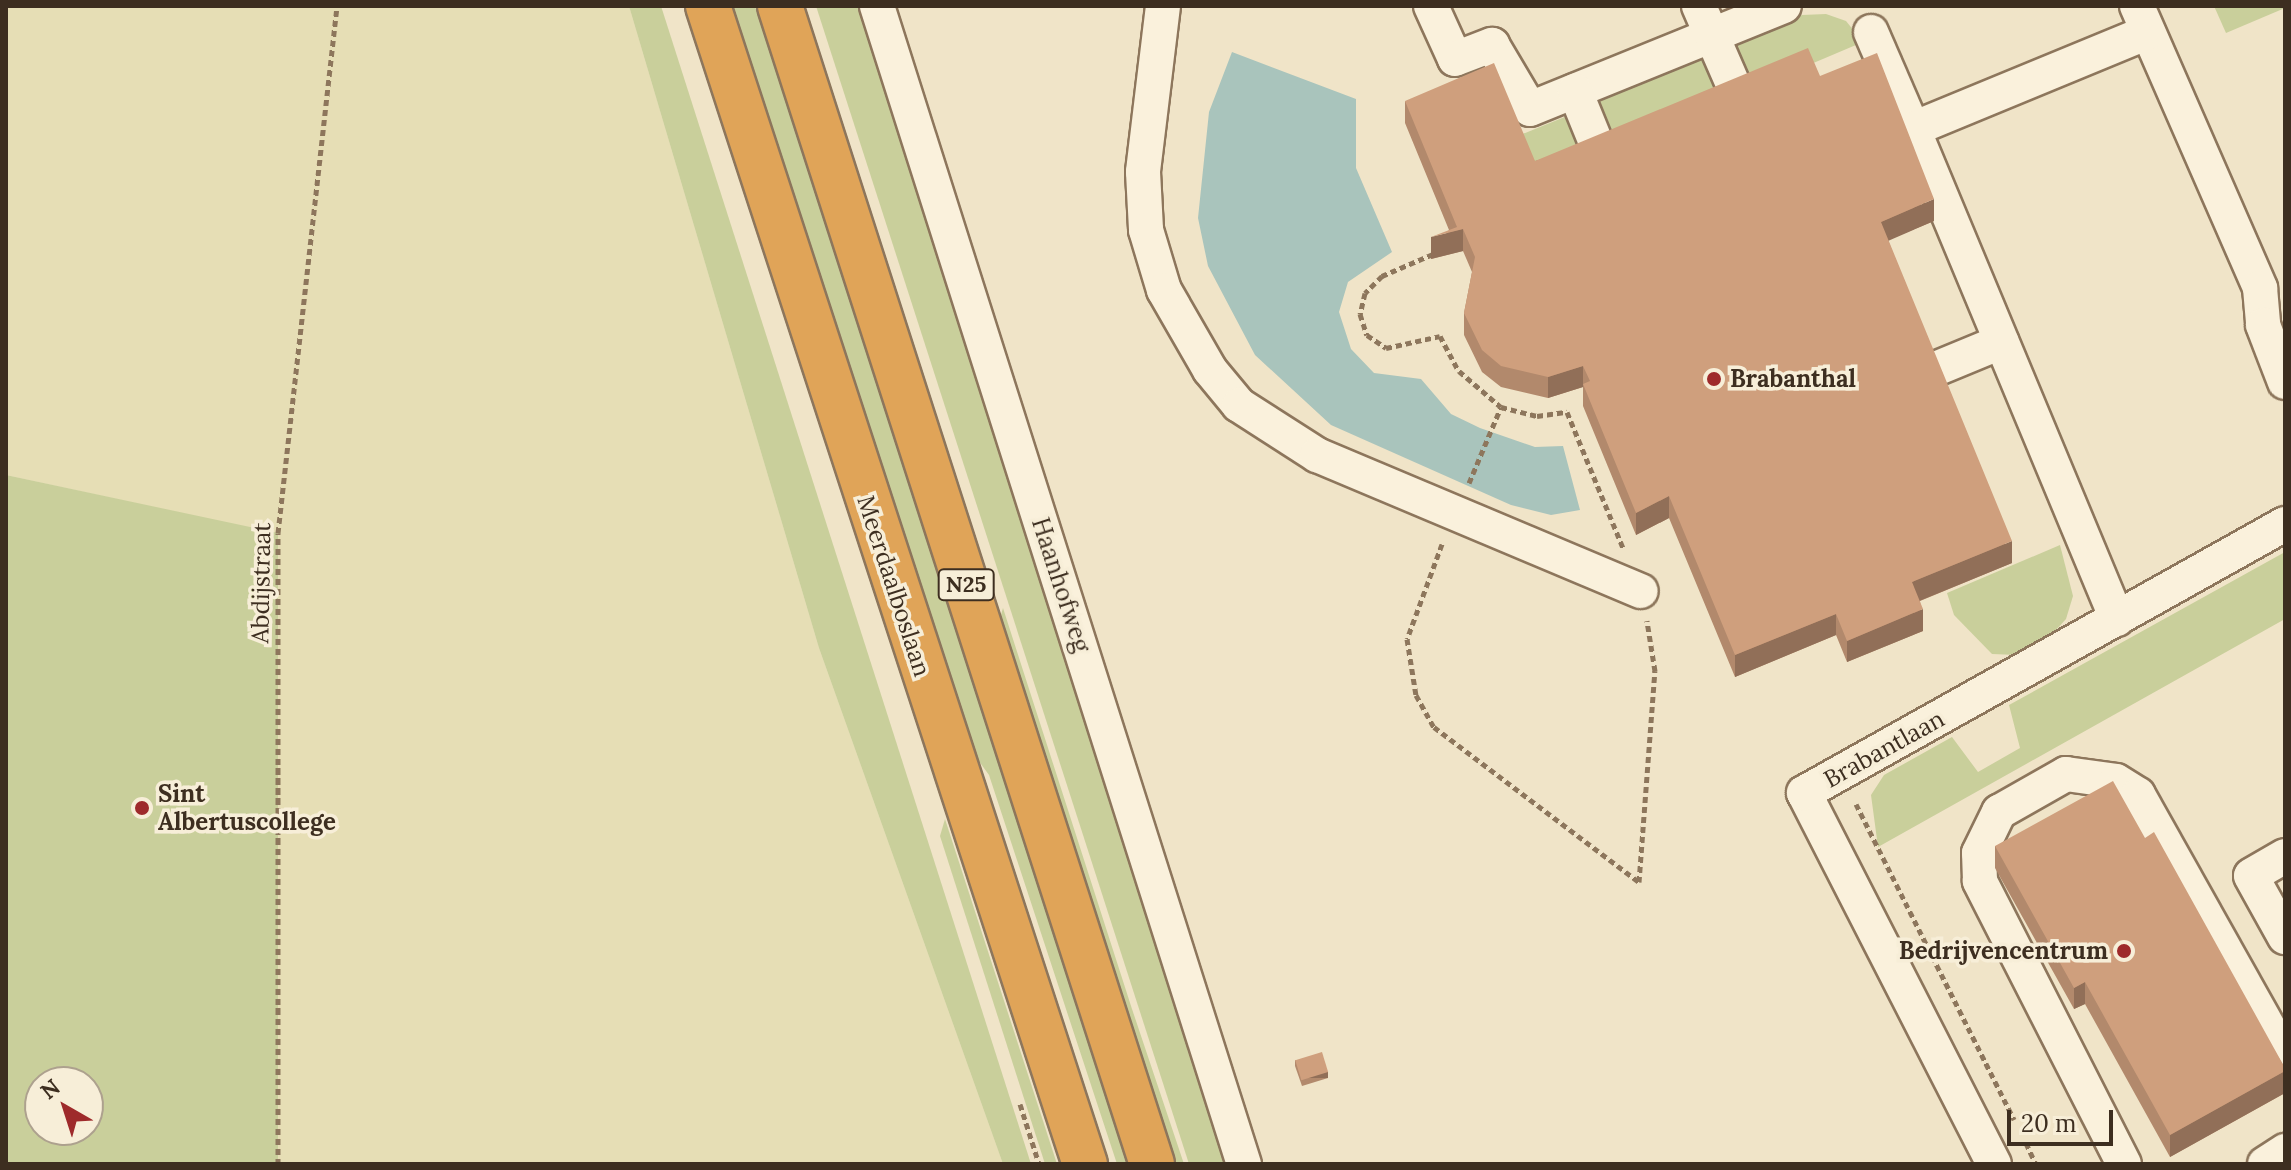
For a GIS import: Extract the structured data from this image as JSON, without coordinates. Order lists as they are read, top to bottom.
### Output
{
  "streets": {
    "highway": ["N25", "Meerdaalboslaan"],
    "street": ["Haanhofweg", "Brabantlaan"],
    "path": ["Abdijstraat"]
  },
  "places": ["Brabanthal", "Sint Albertuscollege", "Bedrijvencentrum"],
  "scale_bar": "20 m",
  "north": "top left"
}
